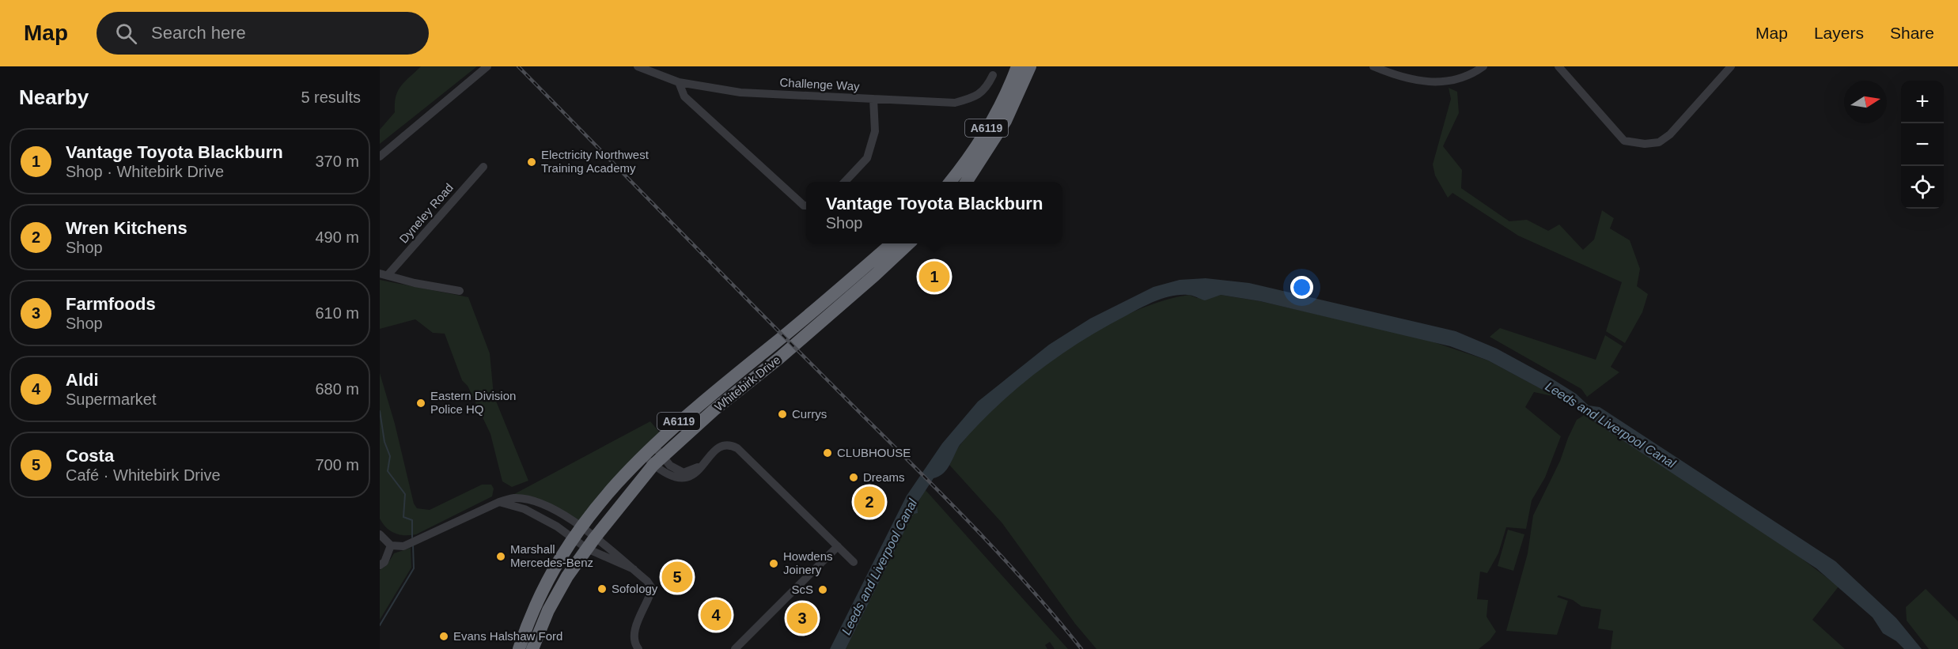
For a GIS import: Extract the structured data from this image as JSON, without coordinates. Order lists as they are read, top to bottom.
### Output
{
  "streets": {
    "highway": ["A6119", "Whitebirk Drive"],
    "street": ["Challenge Way", "Dyneley Road"]
  },
  "water": ["Leeds and Liverpool Canal"],
  "places": [
    "Electricity Northwest Training Academy",
    "Eastern Division Police HQ",
    "Currys",
    "CLUBHOUSE",
    "Dreams",
    "Marshall Mercedes-Benz",
    "Howdens Joinery",
    "Sofology",
    "ScS",
    "Evans Halshaw Ford"
  ],
  "north": "right",
  "page": {
    "header": "Map",
    "search": "Search here",
    "nav": ["Map", "Layers", "Share"],
    "heading": ["Nearby", "5 results"],
    "map_buttons": ["+", "−"],
    "list": [
      {
        "mark": "1",
        "name": "Vantage Toyota Blackburn",
        "note": "Shop · Whitebirk Drive",
        "value": "370 m"
      },
      {
        "mark": "2",
        "name": "Wren Kitchens",
        "note": "Shop",
        "value": "490 m"
      },
      {
        "mark": "3",
        "name": "Farmfoods",
        "note": "Shop",
        "value": "610 m"
      },
      {
        "mark": "4",
        "name": "Aldi",
        "note": "Supermarket",
        "value": "680 m"
      },
      {
        "mark": "5",
        "name": "Costa",
        "note": "Café · Whitebirk Drive",
        "value": "700 m"
      }
    ],
    "popup": ["Vantage Toyota Blackburn", "Shop"],
    "pins": [
      "1",
      "2",
      "5",
      "4",
      "3"
    ]
  }
}
